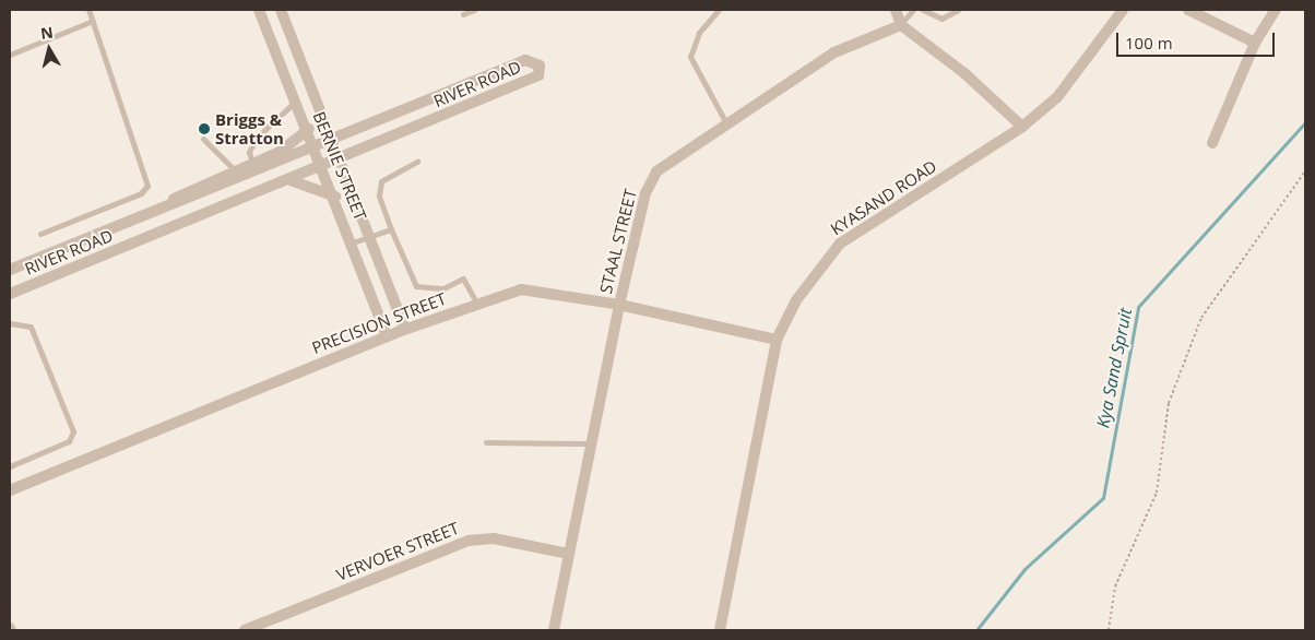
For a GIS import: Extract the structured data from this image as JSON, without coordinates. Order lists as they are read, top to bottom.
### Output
{
  "streets": {
    "street": [
      "RIVER ROAD",
      "BERNIE STREET",
      "KYASAND ROAD",
      "STAAL STREET",
      "PRECISION STREET",
      "VERVOER STREET"
    ]
  },
  "crossings": [
    ["RIVER ROAD", "BERNIE STREET"],
    ["BERNIE STREET", "PRECISION STREET"],
    ["KYASAND ROAD", "PRECISION STREET"],
    ["STAAL STREET", "PRECISION STREET"],
    ["STAAL STREET", "VERVOER STREET"]
  ],
  "water": ["Kya Sand Spruit"],
  "places": ["Briggs & Stratton"],
  "scale_bar": "100 m",
  "north": "top"
}
